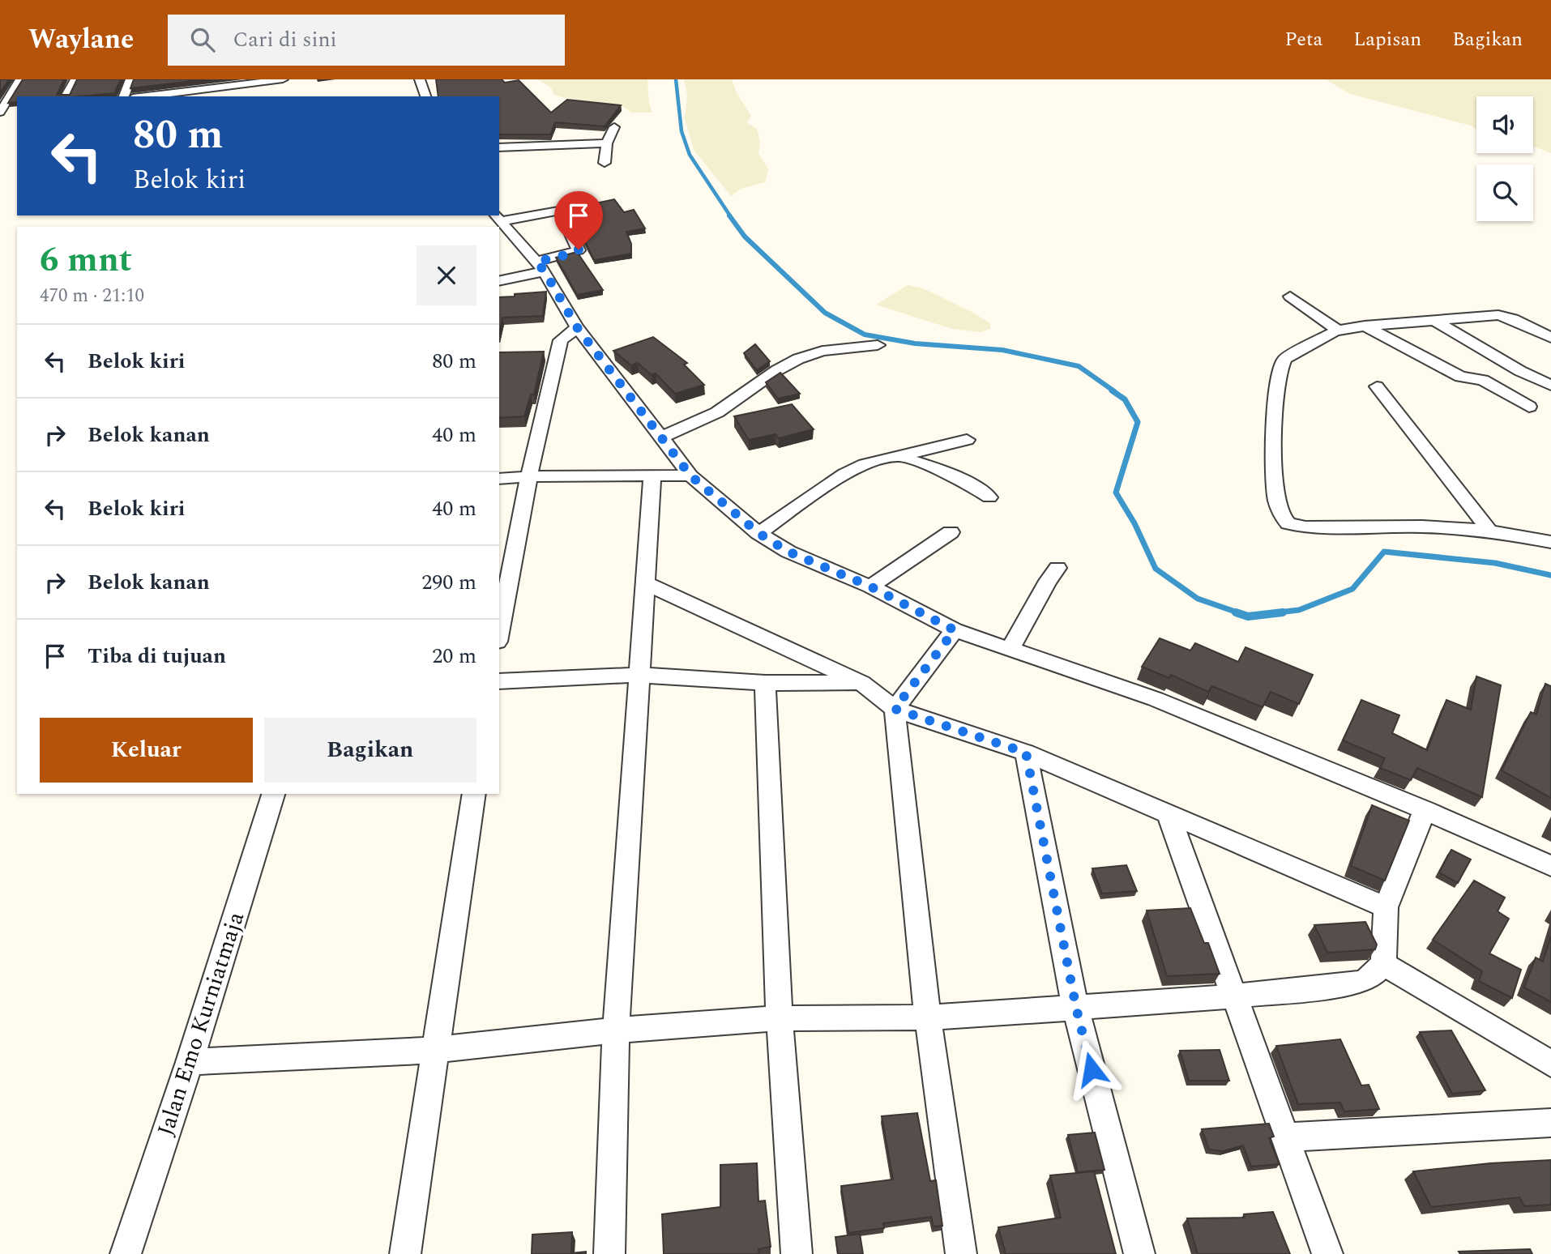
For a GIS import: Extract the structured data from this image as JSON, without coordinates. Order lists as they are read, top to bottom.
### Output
{
  "streets": {
    "street": ["Jalan Emo Kurniatmaja"]
  },
  "page": {
    "header": "Waylane",
    "search": "Cari di sini",
    "nav": ["Peta", "Lapisan", "Bagikan"],
    "turn": ["80 m", "Belok kiri"],
    "heading": ["6 mnt", "470 m · 21:10"],
    "list": [
      {
        "name": "Belok kiri",
        "value": "80 m"
      },
      {
        "name": "Belok kanan",
        "value": "40 m"
      },
      {
        "name": "Belok kiri",
        "value": "40 m"
      },
      {
        "name": "Belok kanan",
        "value": "290 m"
      },
      {
        "name": "Tiba di tujuan",
        "value": "20 m"
      }
    ],
    "buttons": ["Keluar", "Bagikan"]
  }
}
